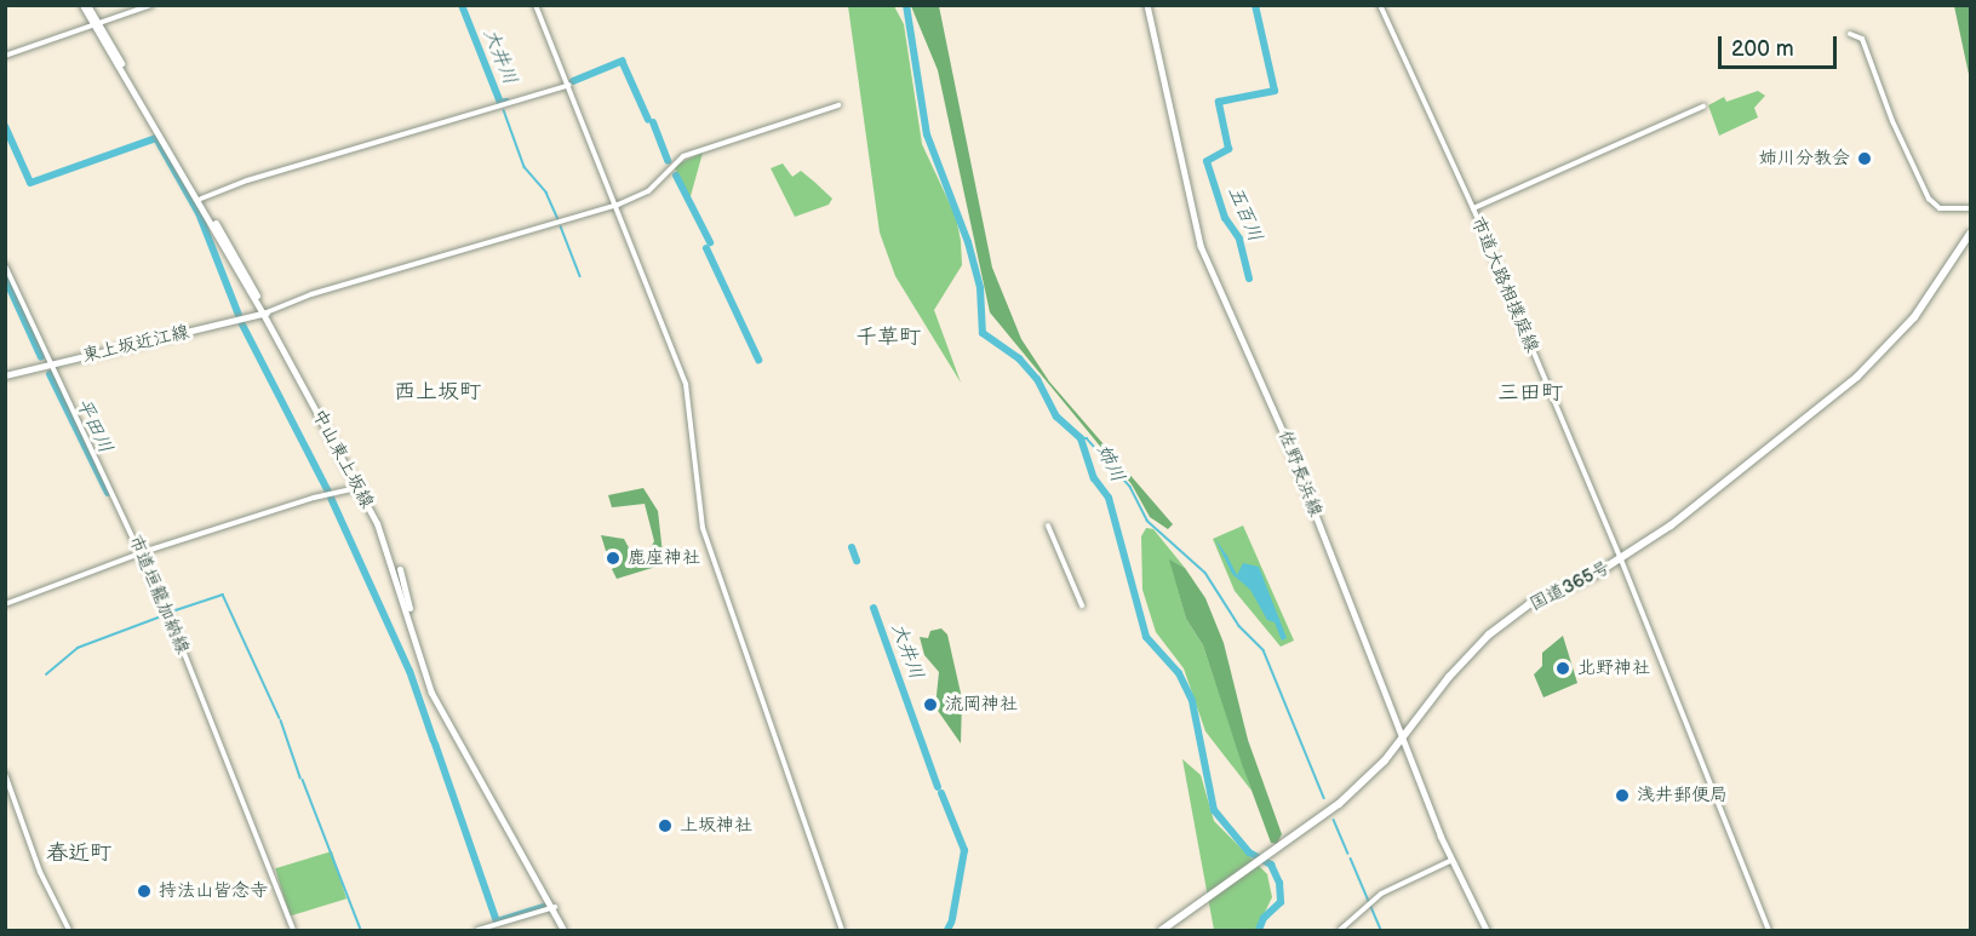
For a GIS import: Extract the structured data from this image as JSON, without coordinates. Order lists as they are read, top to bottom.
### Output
{
  "streets": {
    "highway": ["国道365号"],
    "main road": ["東上坂近江線", "中山東上坂線", "佐野長浜線"],
    "street": ["市道大路相撲庭線", "市道垣籠加納線"]
  },
  "crossings": [
    ["市道大路相撲庭線", "国道365号"],
    ["東上坂近江線", "中山東上坂線"],
    ["東上坂近江線", "市道垣籠加納線"],
    ["佐野長浜線", "国道365号"]
  ],
  "districts": [
    "千草町",
    "西上坂町",
    "三田町",
    "春近町"
  ],
  "water": [
    "大井川",
    "五百川",
    "平田川",
    "姉川"
  ],
  "places": [
    "姉川分教会",
    "鹿座神社",
    "北野神社",
    "流岡神社",
    "浅井郵便局",
    "上坂神社",
    "持法山皆念寺"
  ],
  "scale_bar": "200 m"
}
